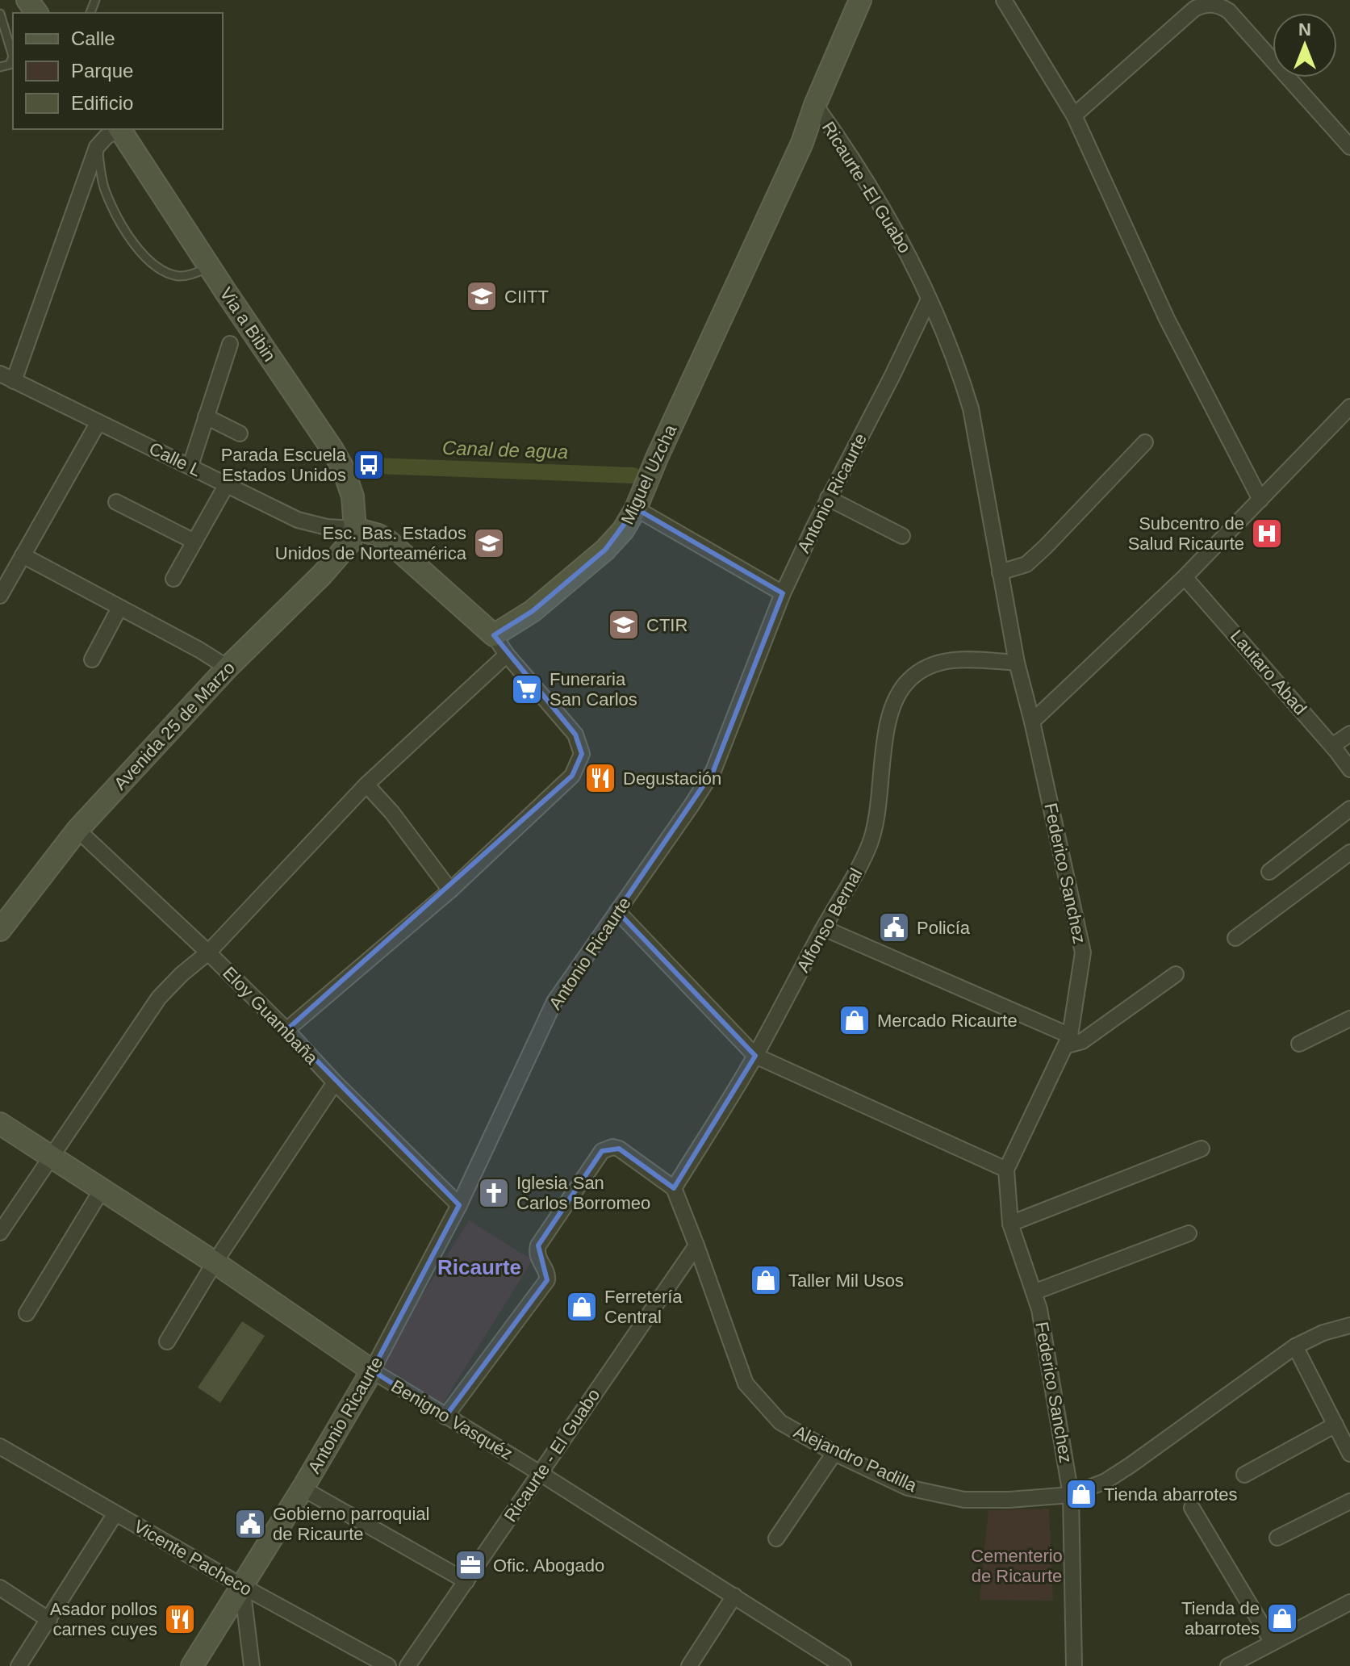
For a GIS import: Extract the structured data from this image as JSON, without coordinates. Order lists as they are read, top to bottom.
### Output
{
  "streets": {
    "main road": [
      "Via a Bibin",
      "Miguel Uzcha",
      "Antonio Ricaurte",
      "Avenida 25 de Marzo",
      "Benigno Vasquéz"
    ],
    "street": [
      "Ricaurte -El Guabo",
      "Calle L",
      "Lautaro Abad",
      "Federico Sanchez",
      "Alfonso Bernal",
      "Eloy Guambaña",
      "Ricaurte - El Guabo",
      "Alejandro Padilla",
      "Vicente Pacheco"
    ]
  },
  "crossings": [
    ["Ricaurte -El Guabo", "Miguel Uzcha"],
    ["Ricaurte -El Guabo", "Federico Sanchez"],
    ["Via a Bibin", "Calle L"],
    ["Via a Bibin", "Avenida 25 de Marzo"],
    ["Calle L", "Avenida 25 de Marzo"],
    ["Antonio Ricaurte", "Federico Sanchez"],
    ["Antonio Ricaurte", "Eloy Guambaña"],
    ["Antonio Ricaurte", "Benigno Vasquéz"],
    ["Antonio Ricaurte", "Vicente Pacheco"],
    ["Avenida 25 de Marzo", "Eloy Guambaña"],
    ["Federico Sanchez", "Alfonso Bernal"],
    ["Federico Sanchez", "Alejandro Padilla"],
    ["Benigno Vasquéz", "Ricaurte - El Guabo"],
    ["Ricaurte - El Guabo", "Alejandro Padilla"]
  ],
  "districts": ["Ricaurte"],
  "water": ["Canal de agua"],
  "parks": ["Cementerio de Ricaurte"],
  "places": {
    "school or university": ["CIITT", "Esc. Bas. Estados Unidos de Norteamérica", "CTIR"],
    "bus stop": ["Parada Escuela Estados Unidos"],
    "hospital": ["Subcentro de Salud Ricaurte"],
    "supermarket": ["Funeraria San Carlos"],
    "restaurant": ["Degustación", "Asador pollos carnes cuyes"],
    "public building": ["Policía", "Gobierno parroquial de Ricaurte"],
    "shop": [
      "Mercado Ricaurte",
      "Taller Mil Usos",
      "Ferretería Central",
      "Tienda abarrotes",
      "Tienda de abarrotes"
    ],
    "church": ["Iglesia San Carlos Borromeo"],
    "office": ["Ofic. Abogado"]
  },
  "legend": ["Calle", "Parque", "Edificio"],
  "north": "top"
}
